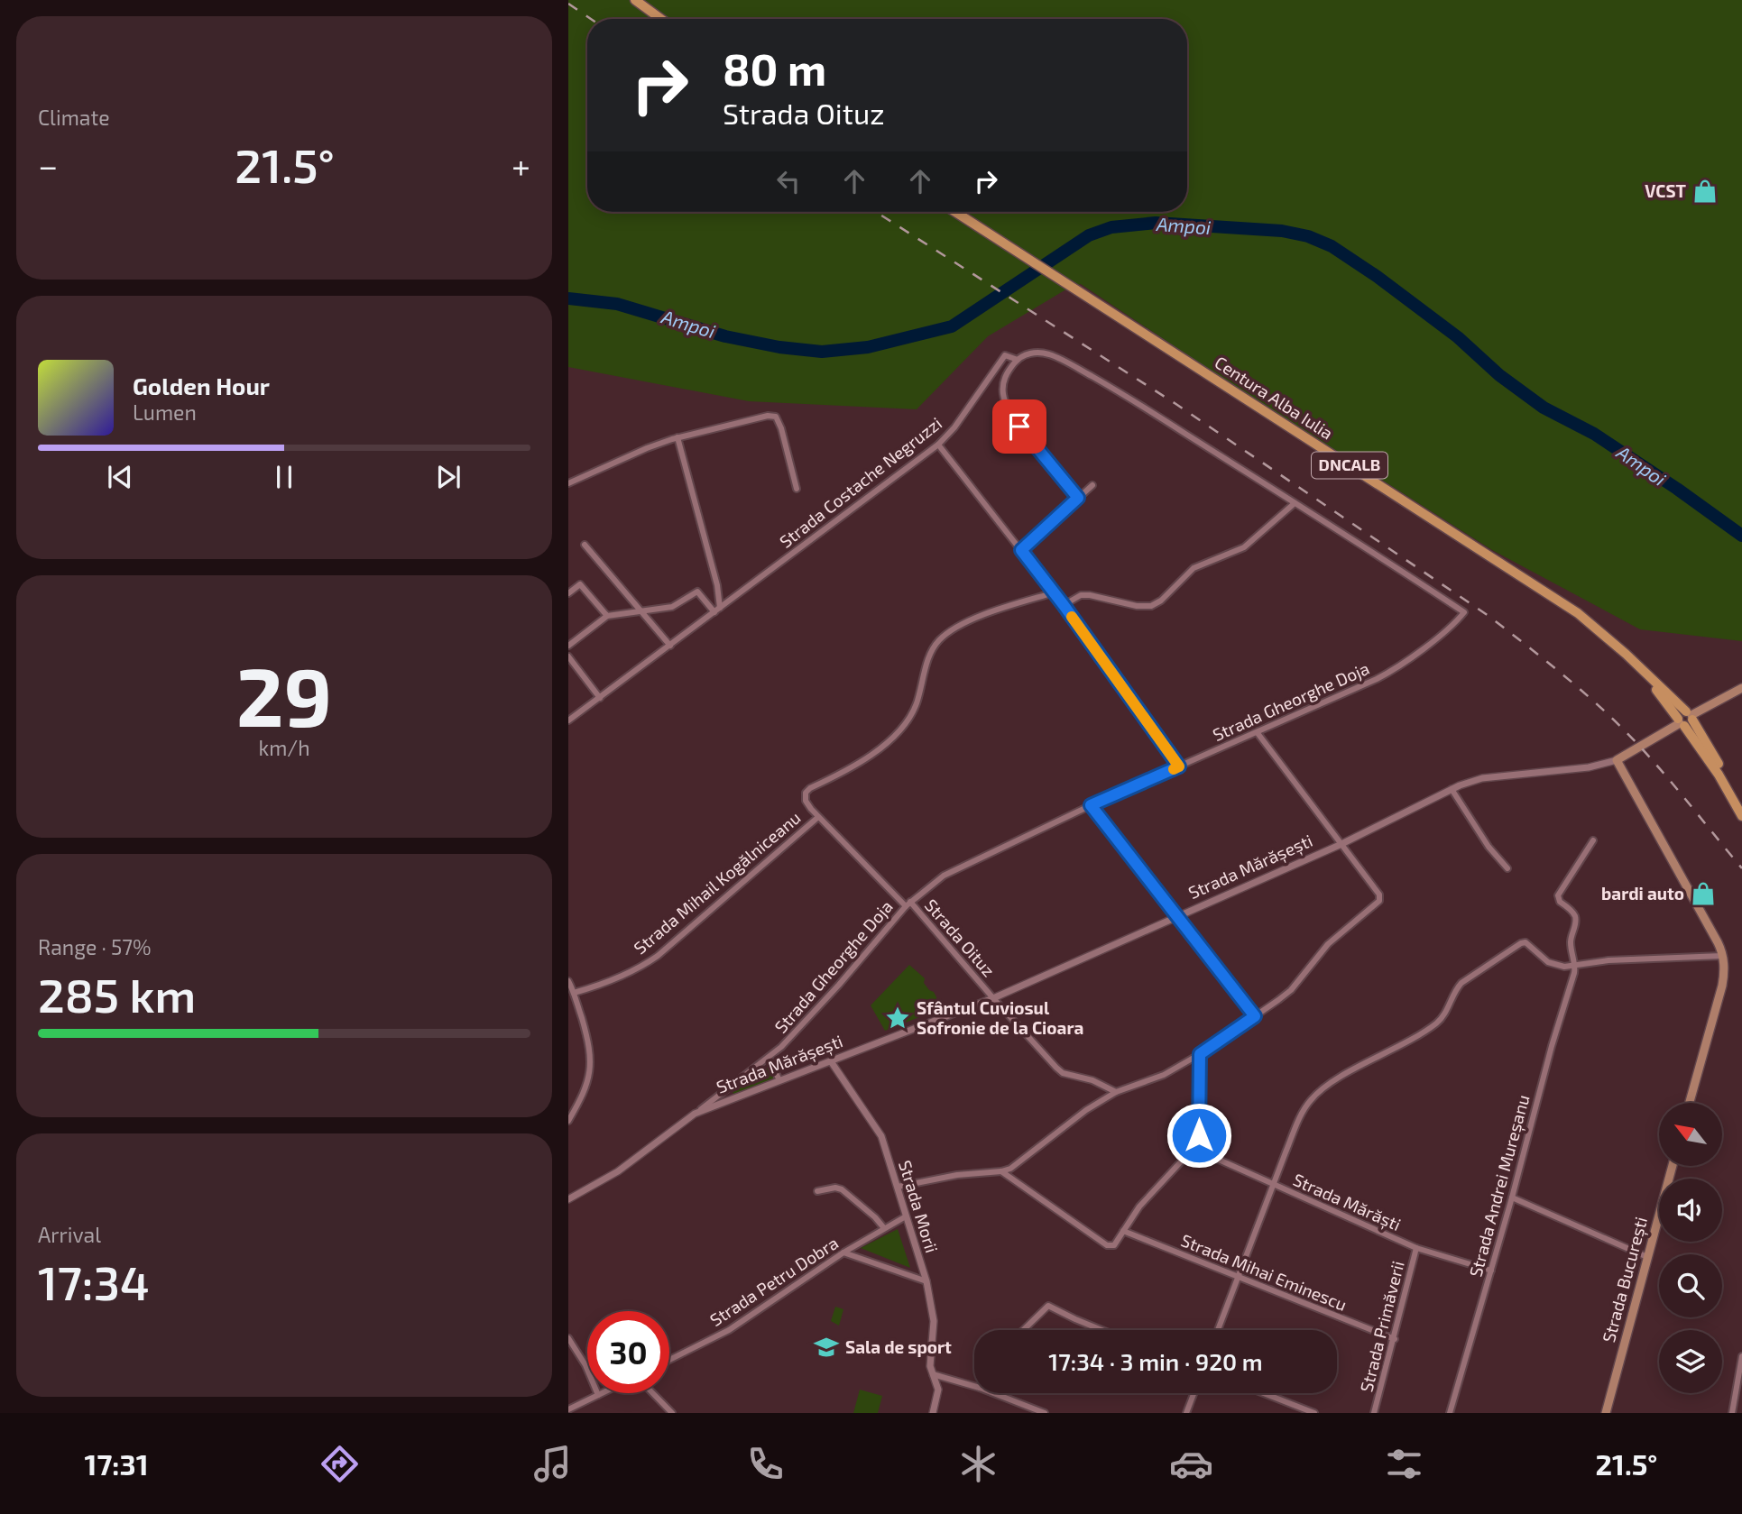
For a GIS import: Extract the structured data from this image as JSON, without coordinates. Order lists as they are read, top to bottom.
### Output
{
  "streets": {
    "main road": [
      "Centura Alba Iulia",
      "DNCALB",
      "Strada Mărășești",
      "Strada București"
    ],
    "street": [
      "Strada Costache Negruzzi",
      "Strada Gheorghe Doja",
      "Strada Mihail Kogălniceanu",
      "Strada Oituz",
      "Strada Andrei Mureșanu",
      "Strada Mărăști",
      "Strada Morii",
      "Strada Mihai Eminescu",
      "Strada Petru Dobra",
      "Strada Primăverii"
    ]
  },
  "crossings": [
    ["Centura Alba Iulia", "Strada Mărășești"],
    ["Strada Costache Negruzzi", "Strada Gheorghe Doja"],
    ["Strada Gheorghe Doja", "Strada Mărășești"],
    ["Strada Gheorghe Doja", "Strada Oituz"],
    ["Strada Mărășești", "Strada Oituz"],
    ["Strada Mărășești", "Strada Morii"],
    ["Strada Mihail Kogălniceanu", "Strada Oituz"],
    ["Strada Andrei Mureșanu", "Strada Mărăști"],
    ["Strada Mărăști", "Strada Primăverii"],
    ["Strada Morii", "Strada Petru Dobra"],
    ["Strada Mihai Eminescu", "Strada Primăverii"]
  ],
  "water": ["Ampoi"],
  "places": {
    "shop": ["VCST", "bardi auto"],
    "place": ["Sfântul Cuviosul Sofronie de la Cioara"],
    "school or university": ["Sala de sport"]
  },
  "north": "top left",
  "page": {
    "tile": [
      "Climate",
      ["29", "km/h"],
      ["Range · 57%", "285 km"],
      ["Arrival", "17:34"]
    ],
    "turn": ["80 m", "Strada Oituz"],
    "heat": ["−", "21.5°", "+"],
    "song": ["Golden Hour", "Lumen"],
    "limit": "30",
    "trip": "17:34 · 3 min · 920 m",
    "tabs": ["17:31", "21.5°"]
  }
}
